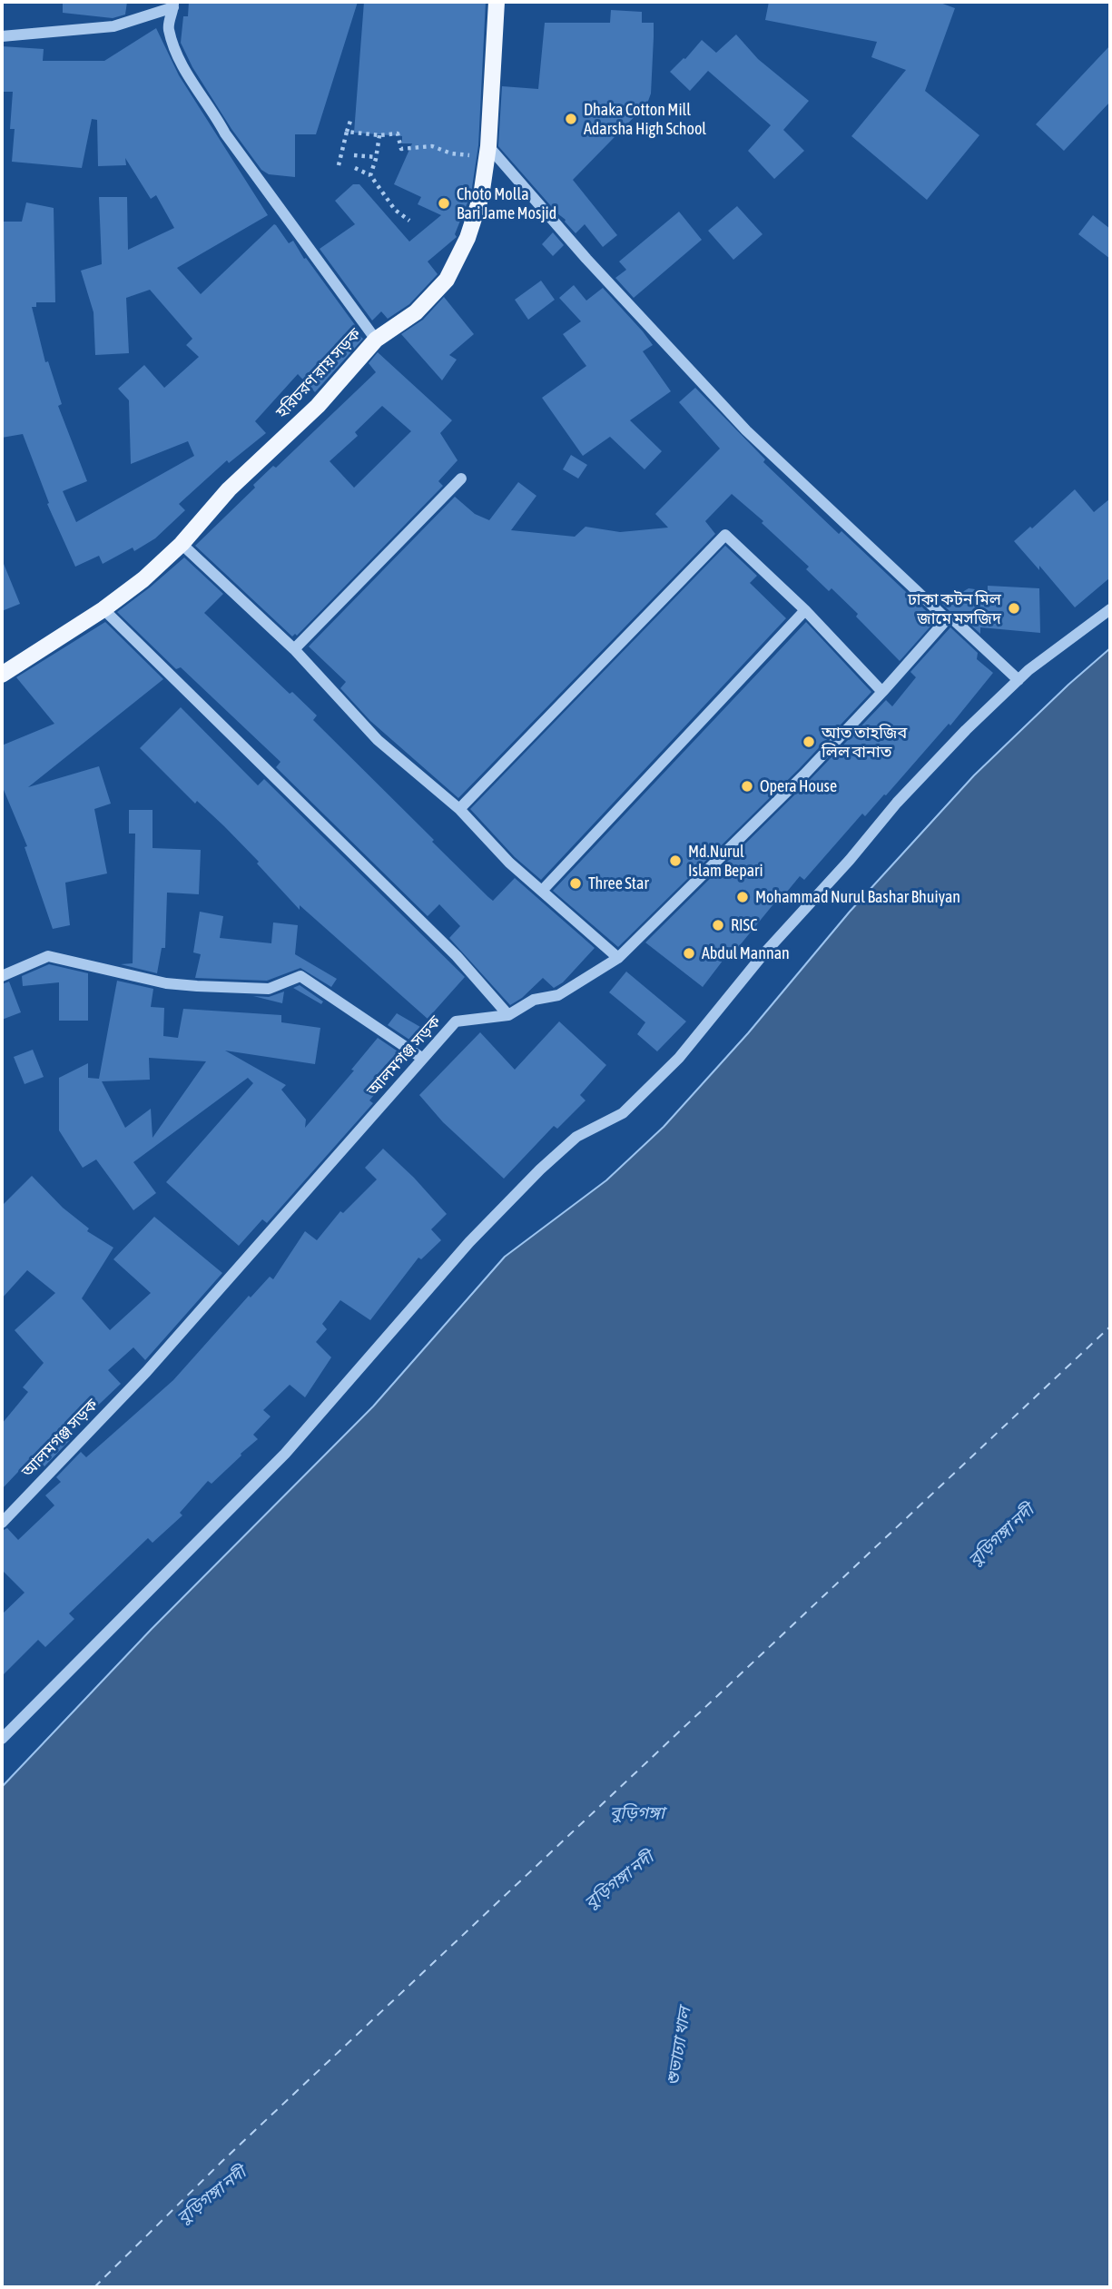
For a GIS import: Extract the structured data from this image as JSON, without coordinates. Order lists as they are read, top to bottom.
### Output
{
  "streets": {
    "main road": ["হরিচরণ রায় সড়ক"],
    "street": ["আলমগঞ্জ সড়ক"]
  },
  "water": ["বুড়িগঙ্গা নদী", "বুড়িগঙ্গা", "শুভাঢ্যা খাল"],
  "places": [
    "Dhaka Cotton Mill Adarsha High School",
    "Choto Molla Bari Jame Mosjid",
    "ঢাকা কটন মিল জামে মসজিদ",
    "আত তাহজিব লিল বানাত",
    "Opera House",
    "Md.Nurul Islam Bepari",
    "Three Star",
    "Mohammad Nurul Bashar Bhuiyan",
    "RISC",
    "Abdul Mannan"
  ]
}
